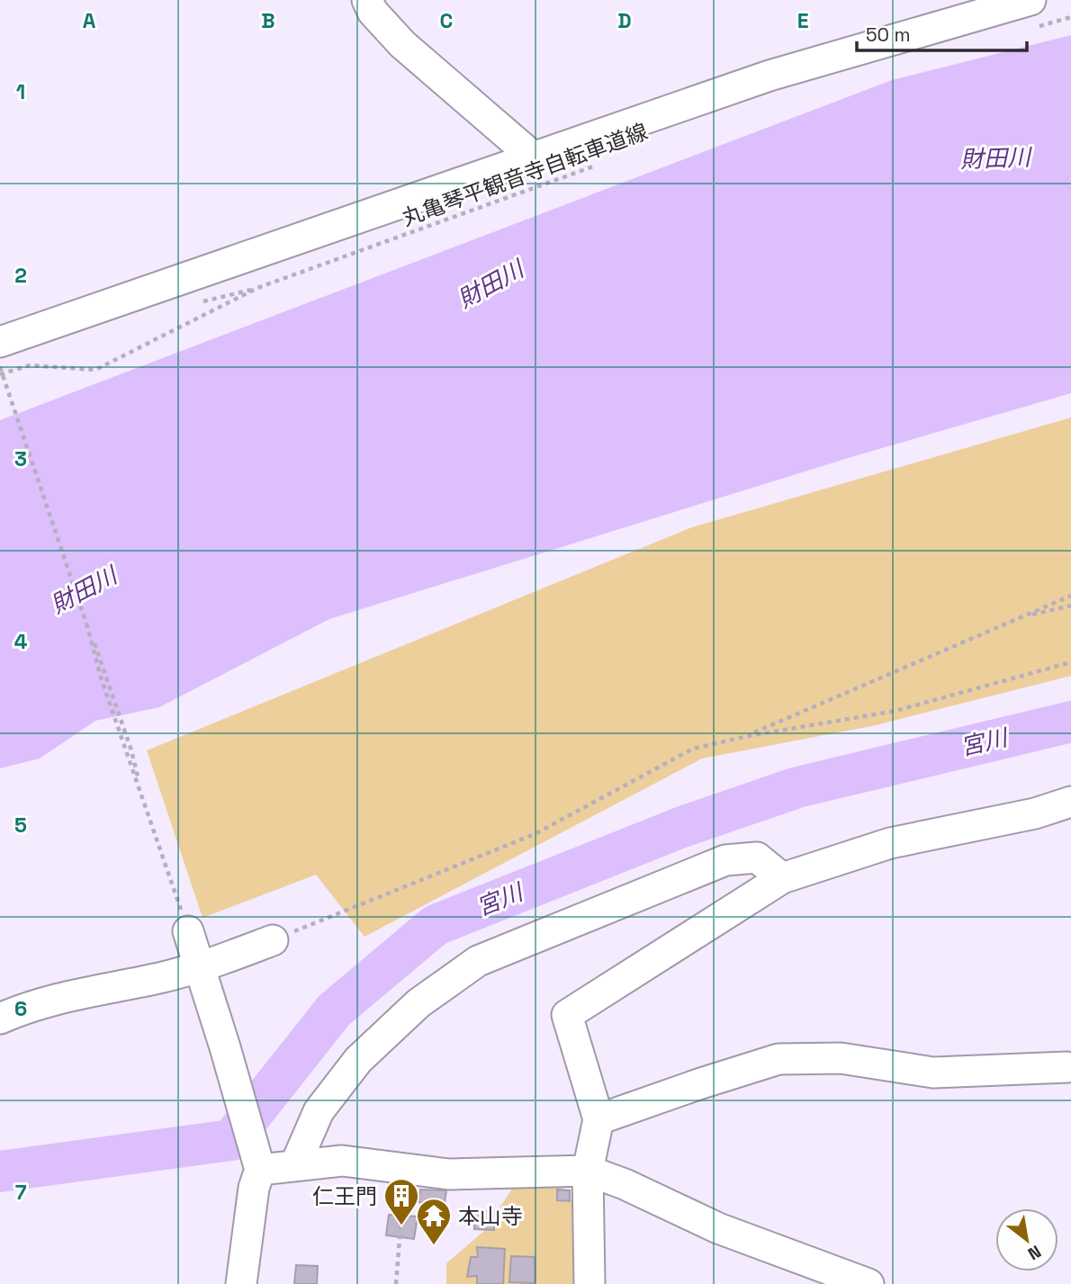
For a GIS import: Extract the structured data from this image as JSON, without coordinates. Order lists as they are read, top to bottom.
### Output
{
  "streets": {
    "path": ["丸亀琴平観音寺自転車道線"]
  },
  "water": ["財田川", "宮川"],
  "places": {
    "building": ["仁王門"],
    "temple": ["本山寺"]
  },
  "scale_bar": "50 m",
  "north": "bottom right",
  "grid": {
    "columns": [
      "A",
      "B",
      "C",
      "D",
      "E"
    ],
    "rows": [
      "1",
      "2",
      "3",
      "4",
      "5",
      "6",
      "7"
    ]
  }
}
